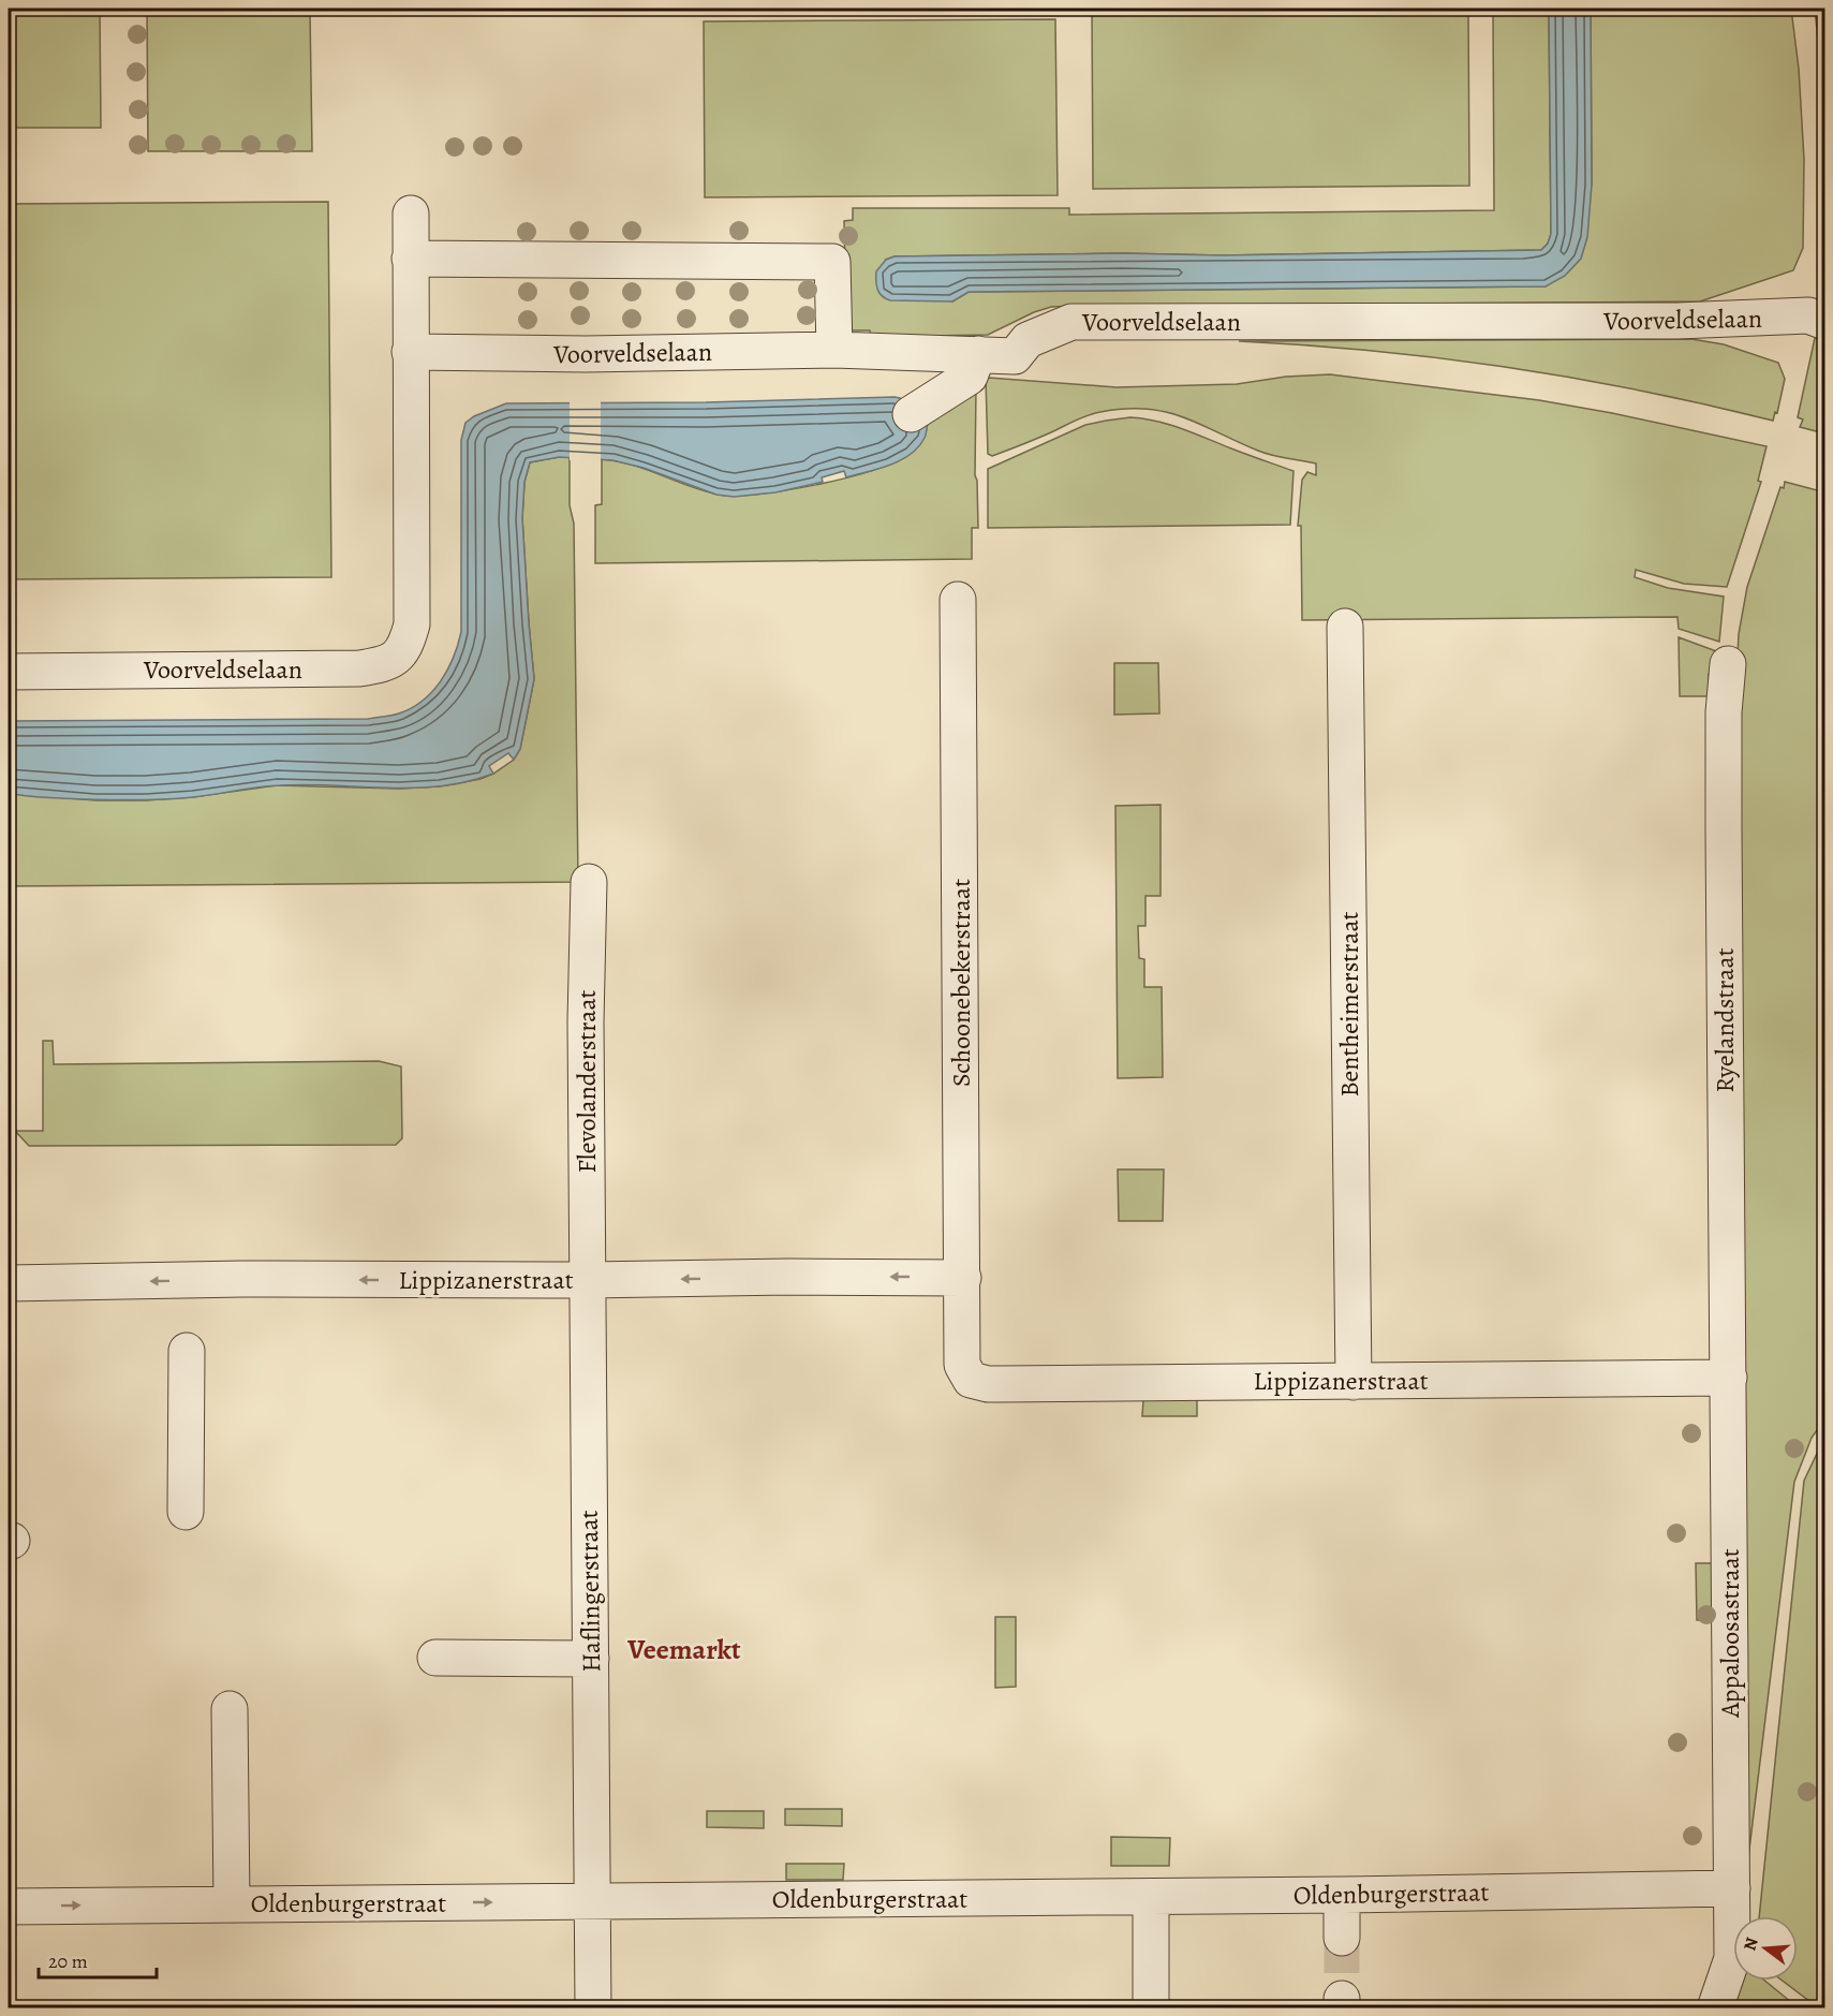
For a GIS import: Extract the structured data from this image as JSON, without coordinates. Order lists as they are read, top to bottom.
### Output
{
  "streets": {
    "street": [
      "Voorveldselaan",
      "Schoonebekerstraat",
      "Bentheimerstraat",
      "Ryelandstraat",
      "Flevolanderstraat",
      "Lippizanerstraat",
      "Haflingerstraat",
      "Appaloosastraat",
      "Oldenburgerstraat"
    ]
  },
  "crossings": [
    ["Schoonebekerstraat", "Lippizanerstraat"],
    ["Bentheimerstraat", "Lippizanerstraat"],
    ["Ryelandstraat", "Lippizanerstraat"],
    ["Ryelandstraat", "Appaloosastraat"],
    ["Flevolanderstraat", "Lippizanerstraat"],
    ["Flevolanderstraat", "Haflingerstraat"],
    ["Lippizanerstraat", "Haflingerstraat"],
    ["Lippizanerstraat", "Appaloosastraat"],
    ["Haflingerstraat", "Oldenburgerstraat"],
    ["Appaloosastraat", "Oldenburgerstraat"]
  ],
  "one_way": ["Lippizanerstraat"],
  "districts": ["Veemarkt"],
  "scale_bar": "20 m",
  "north": "left"
}
